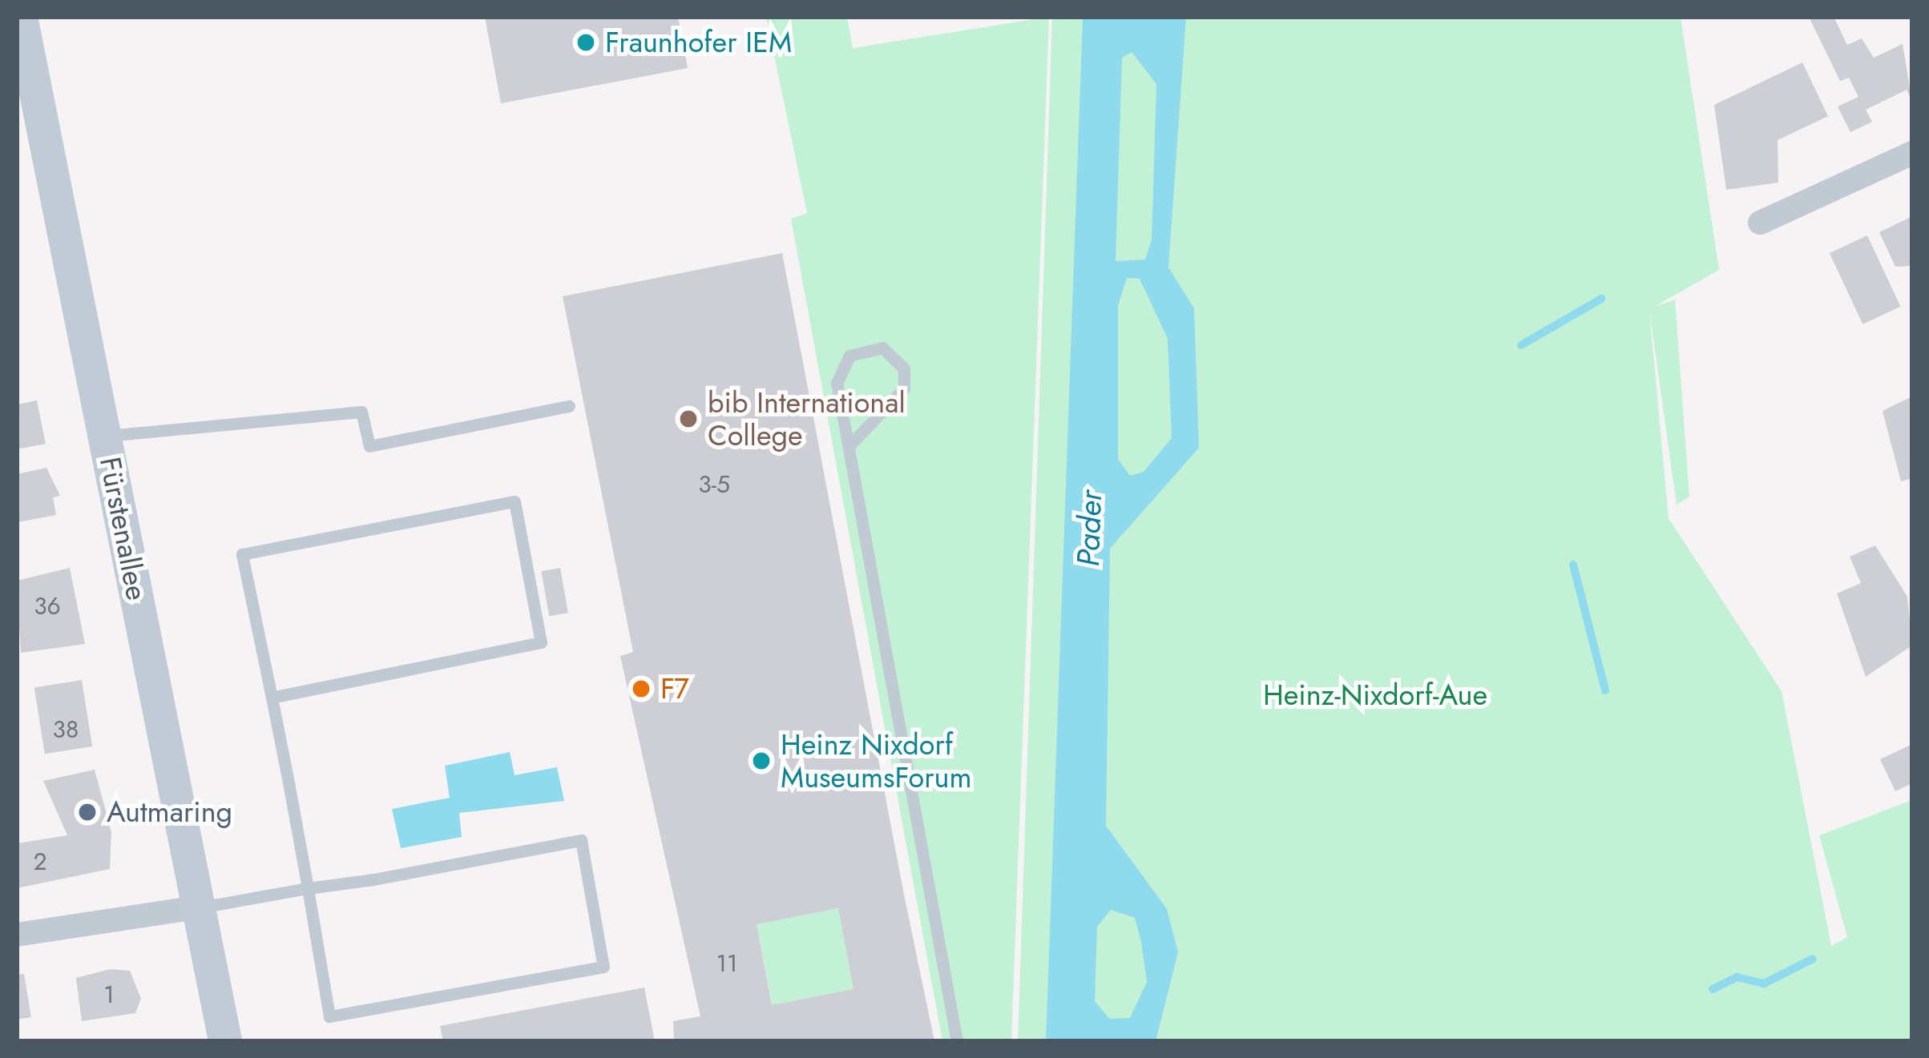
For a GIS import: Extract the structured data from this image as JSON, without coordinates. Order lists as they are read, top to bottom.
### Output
{
  "streets": {
    "street": ["Fürstenallee"]
  },
  "water": ["Pader"],
  "parks": ["Heinz-Nixdorf-Aue"],
  "places": [
    "Fraunhofer IEM",
    "bib International College",
    "F7",
    "Heinz Nixdorf MuseumsForum",
    "Autmaring"
  ],
  "house_numbers": [
    "3-5",
    "36",
    "38",
    "2",
    "11",
    "1"
  ]
}
